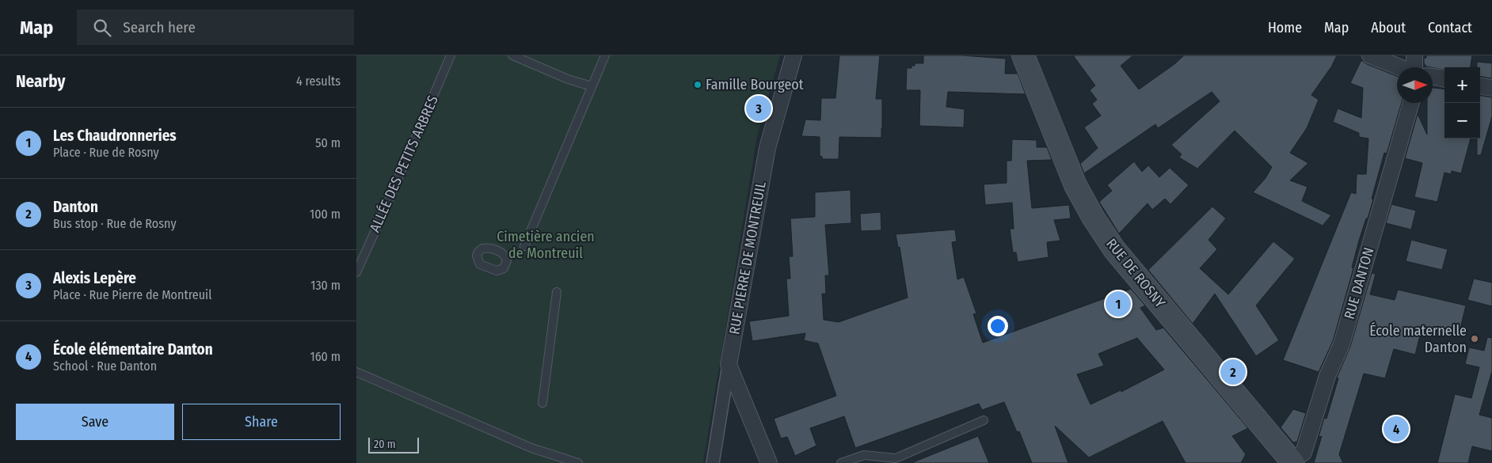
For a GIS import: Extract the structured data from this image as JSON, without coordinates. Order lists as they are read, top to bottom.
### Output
{
  "streets": {
    "main road": ["RUE DE ROSNY"],
    "street": ["RUE PIERRE DE MONTREUIL", "RUE DANTON"],
    "lane": ["ALLÉE DES PETITS ARBRES"]
  },
  "crossings": [
    ["RUE DE ROSNY", "RUE DANTON"]
  ],
  "parks": ["Cimetière ancien de Montreuil"],
  "places": ["Famille Bourgeot", "École maternelle Danton"],
  "scale_bar": "20 m",
  "north": "right",
  "page": {
    "header": "Map",
    "search": "Search here",
    "nav": [
      "Home",
      "Map",
      "About",
      "Contact"
    ],
    "heading": ["Nearby", "4 results"],
    "map_buttons": ["+", "−"],
    "pins": [
      "3",
      "1",
      "2",
      "4"
    ],
    "list": [
      {
        "mark": "1",
        "name": "Les Chaudronneries",
        "note": "Place · Rue de Rosny",
        "value": "50 m"
      },
      {
        "mark": "2",
        "name": "Danton",
        "note": "Bus stop · Rue de Rosny",
        "value": "100 m"
      },
      {
        "mark": "3",
        "name": "Alexis Lepère",
        "note": "Place · Rue Pierre de Montreuil",
        "value": "130 m"
      },
      {
        "mark": "4",
        "name": "École élémentaire Danton",
        "note": "School · Rue Danton",
        "value": "160 m"
      }
    ],
    "buttons": ["Save", "Share"],
    "scale": "20 m"
  }
}
